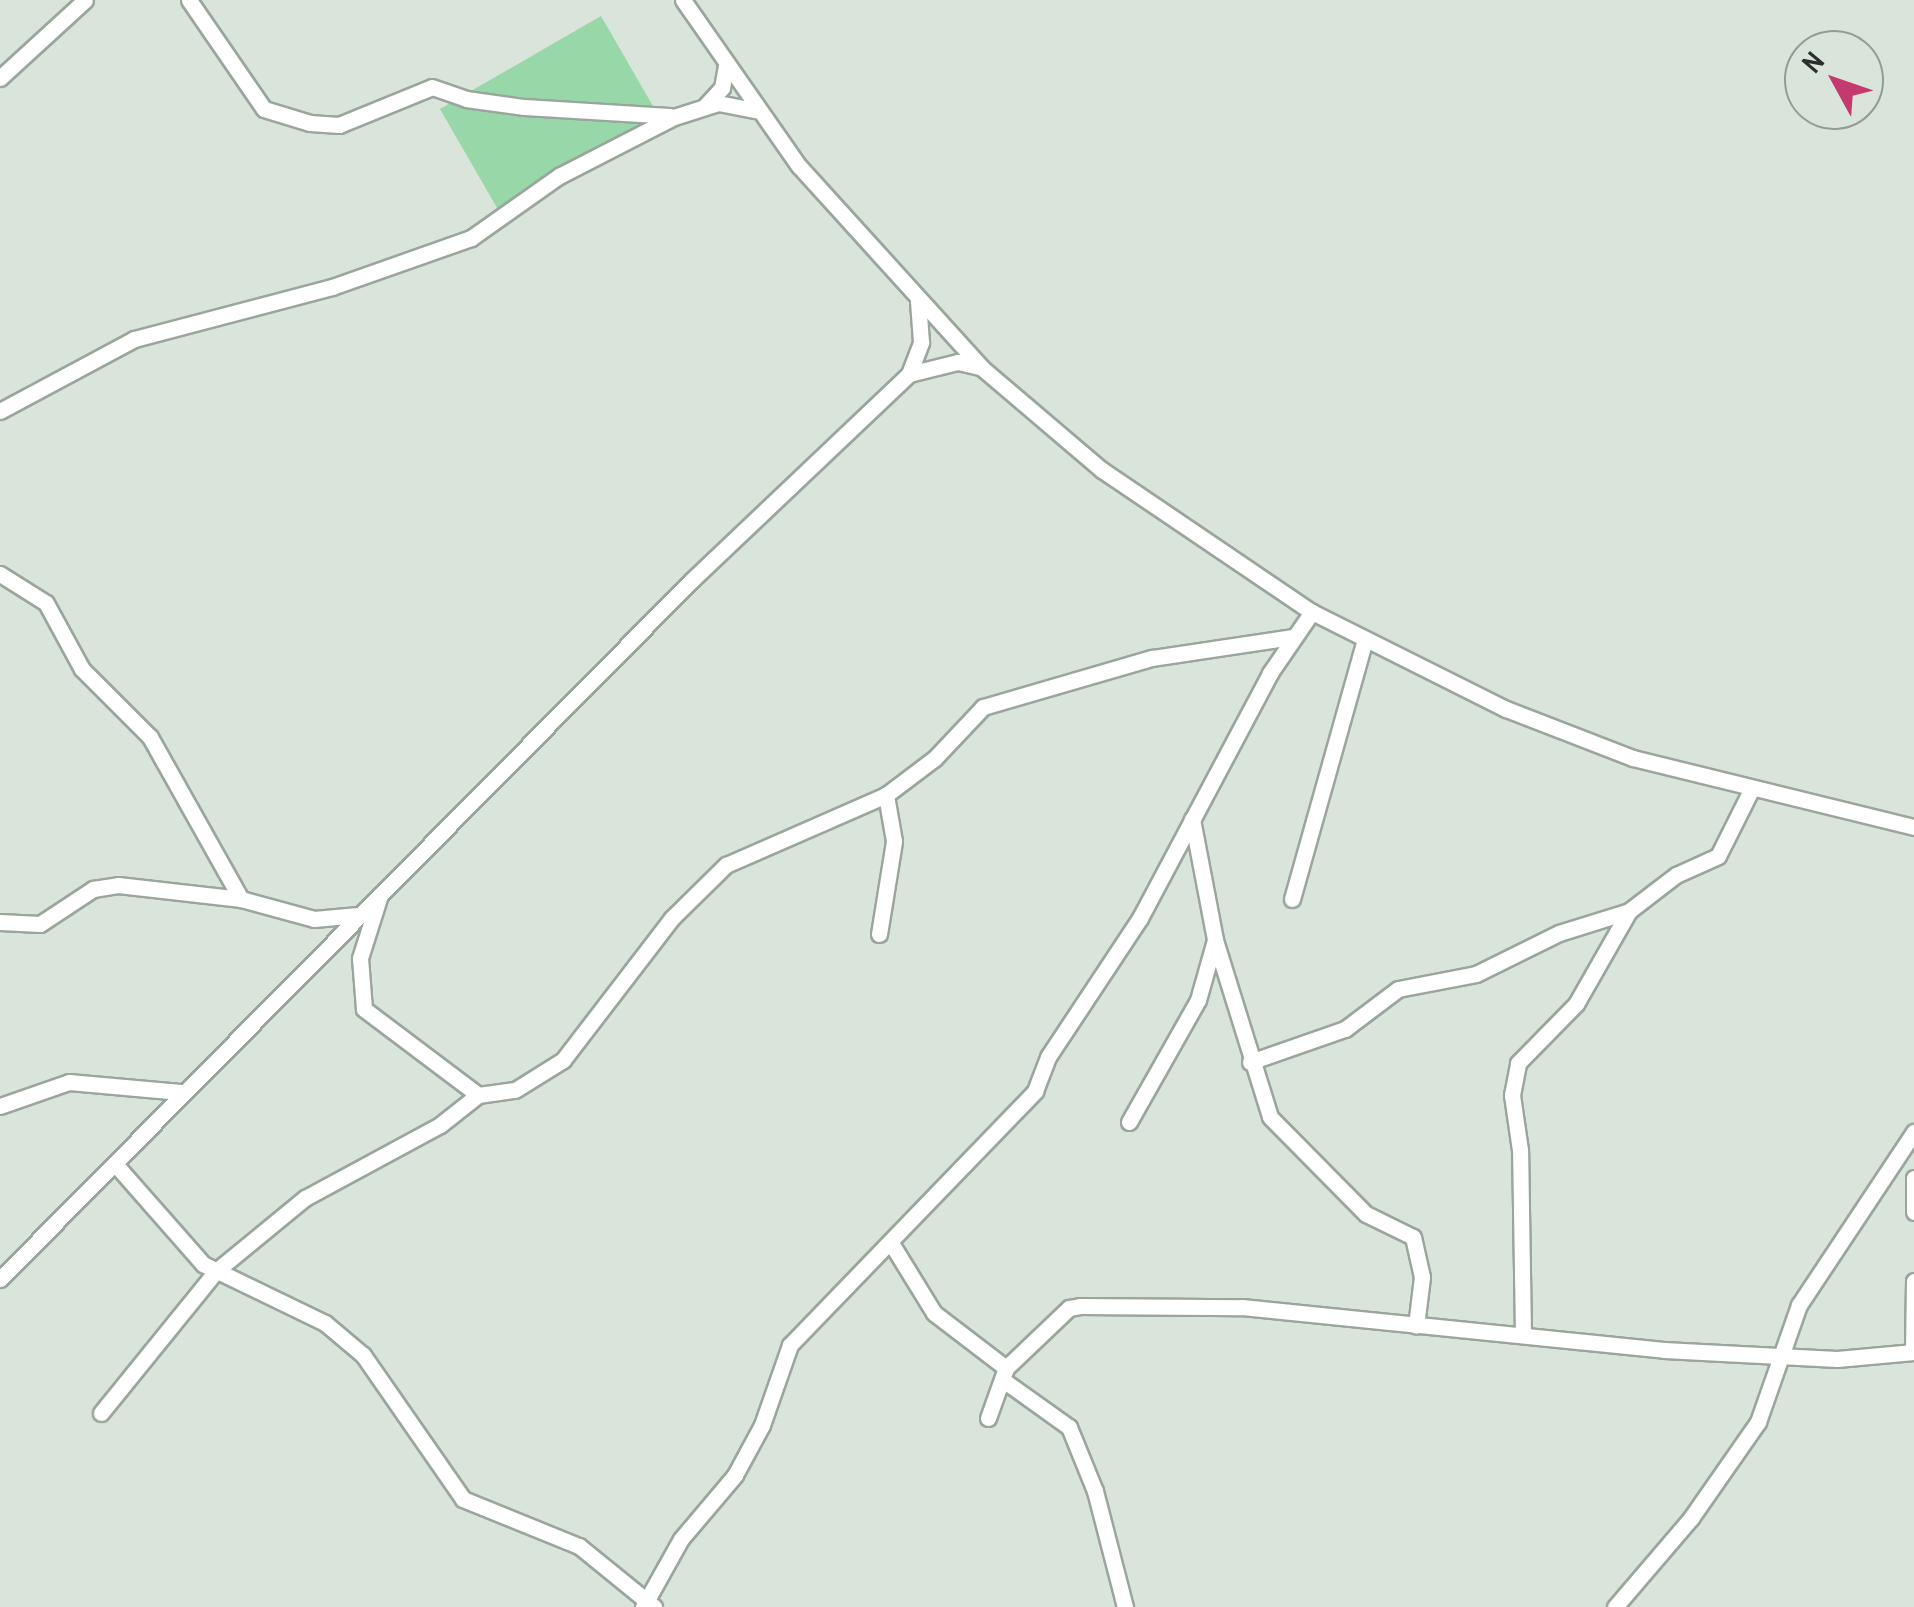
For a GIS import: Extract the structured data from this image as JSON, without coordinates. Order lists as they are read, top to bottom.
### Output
{
  "north": "top left"
}
